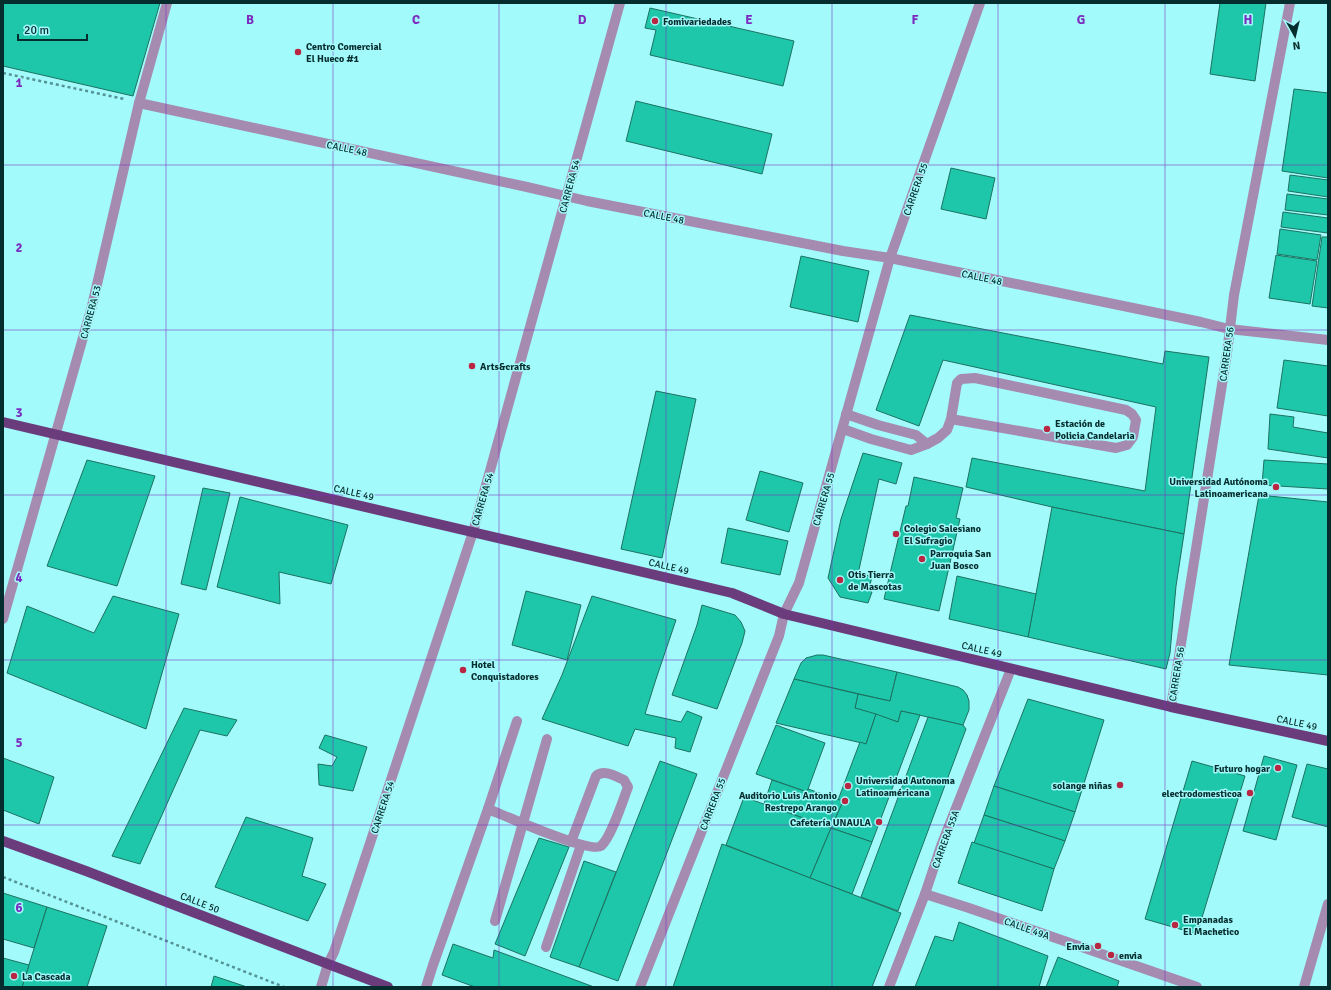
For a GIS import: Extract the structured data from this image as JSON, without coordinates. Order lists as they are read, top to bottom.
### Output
{
  "streets": {
    "main road": ["CALLE 49", "CALLE 50"],
    "street": [
      "CALLE 48",
      "CARRERA 54",
      "CARRERA 55",
      "CARRERA 53",
      "CARRERA 56",
      "CARRERA 55A",
      "CALLE 49A"
    ]
  },
  "crossings": [
    ["CALLE 48", "CARRERA 54"],
    ["CALLE 48", "CARRERA 55"],
    ["CALLE 48", "CARRERA 53"],
    ["CALLE 48", "CARRERA 56"],
    ["CARRERA 54", "CALLE 49"],
    ["CARRERA 54", "CALLE 50"],
    ["CARRERA 55", "CALLE 49"],
    ["CARRERA 53", "CALLE 49"],
    ["CARRERA 56", "CALLE 49"],
    ["CALLE 49", "CARRERA 55A"],
    ["CARRERA 55A", "CALLE 49A"]
  ],
  "places": [
    "Fomivariedades",
    "Centro Comercial El Hueco #1",
    "Arts&crafts",
    "Estación de Policia Candelaria",
    "Universidad Autónoma Latinoamericana",
    "Colegio Salesiano El Sufragio",
    "Parroquia San Juan Bosco",
    "Otis Tierra de Mascotas",
    "Hotel Conquistadores",
    "Futuro hogar",
    "solange niñas",
    "Universidad Autonoma Latinoaméricana",
    "electrodomesticoa",
    "Auditorio Luis Antonio Restrepo Arango",
    "Cafetería UNAULA",
    "Empanadas El Machetico",
    "Envia",
    "envia",
    "La Cascada"
  ],
  "scale_bar": "20 m",
  "north": "bottom",
  "grid": {
    "columns": [
      "B",
      "C",
      "D",
      "E",
      "F",
      "G",
      "H"
    ],
    "rows": [
      "1",
      "2",
      "3",
      "4",
      "5",
      "6"
    ]
  }
}
